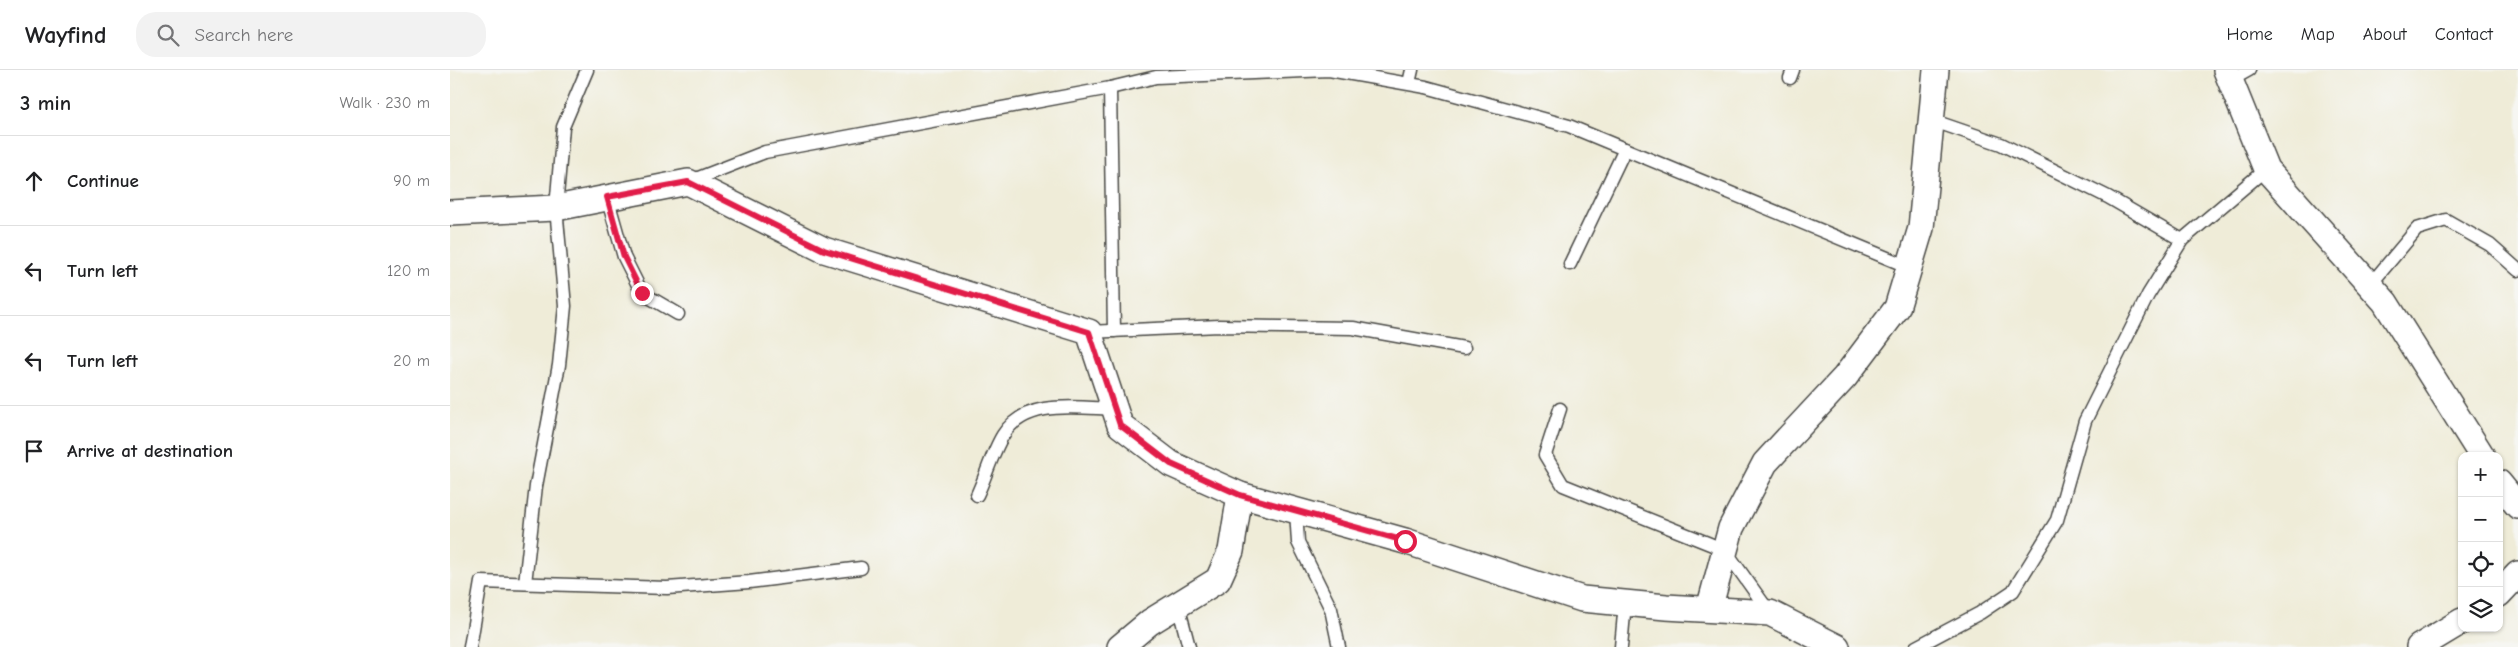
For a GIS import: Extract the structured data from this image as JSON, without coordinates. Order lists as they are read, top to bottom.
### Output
{
  "page": {
    "header": "Wayfind",
    "search": "Search here",
    "nav": [
      "Home",
      "Map",
      "About",
      "Contact"
    ],
    "heading": ["3 min", "Walk · 230 m"],
    "list": [
      ["Continue", "90 m"],
      ["Turn left", "120 m"],
      ["Turn left", "20 m"],
      "Arrive at destination"
    ],
    "map_buttons": ["+", "−"]
  }
}
